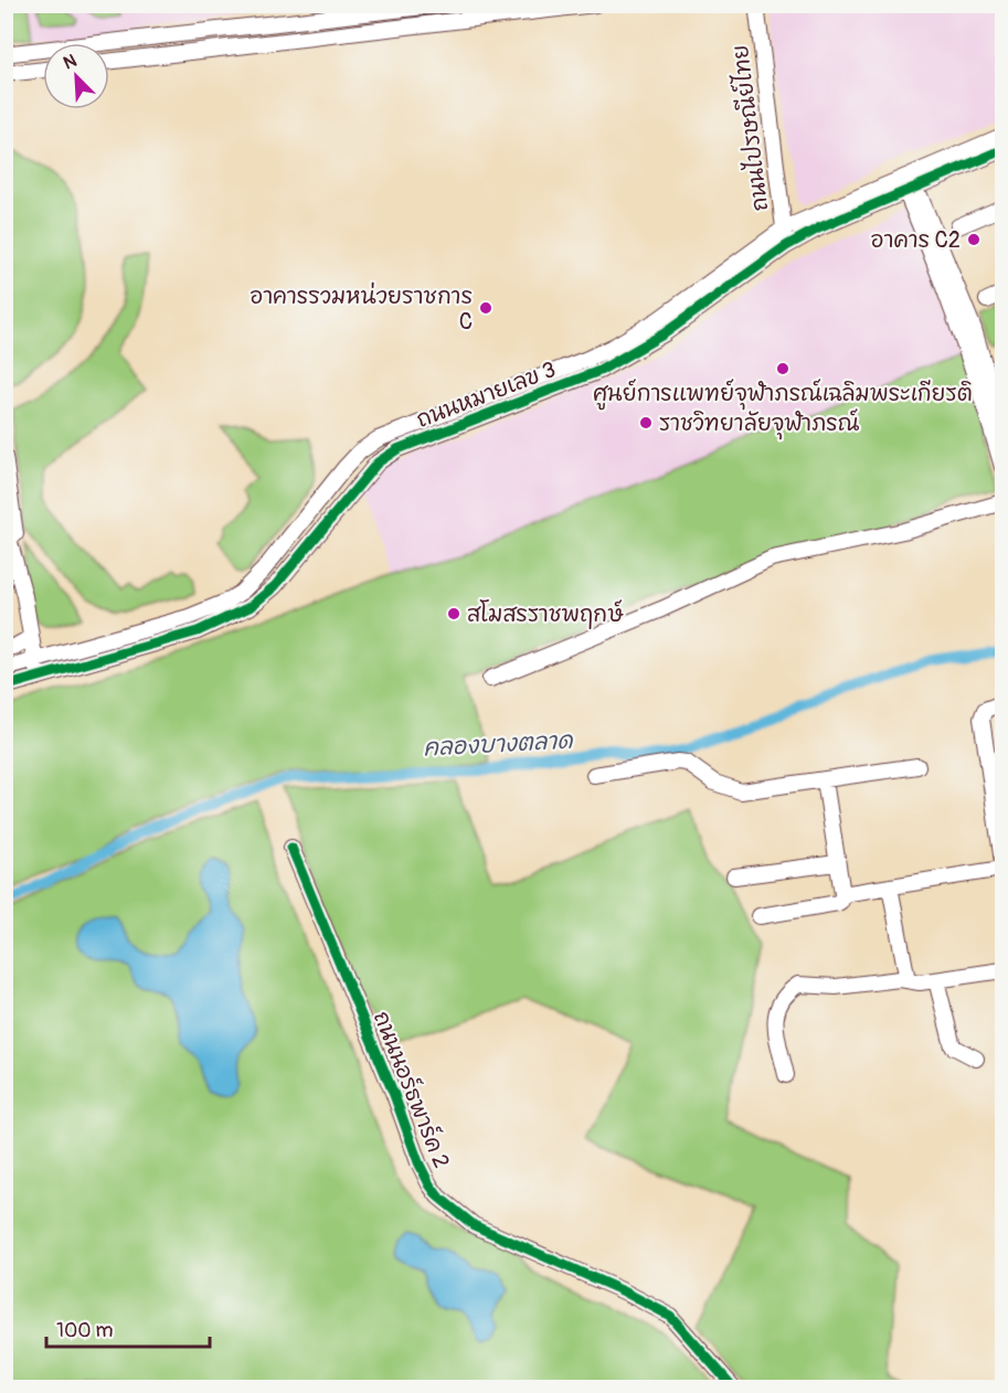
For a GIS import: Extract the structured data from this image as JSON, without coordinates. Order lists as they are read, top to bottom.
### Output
{
  "streets": {
    "street": ["ถนนไปรษณีย์ไทย", "ถนนหมายเลข 3", "ถนนนอร์ธพาร์ค 2"]
  },
  "crossings": [
    ["ถนนไปรษณีย์ไทย", "ถนนหมายเลข 3"]
  ],
  "water": ["คลองบางตลาด"],
  "places": [
    "อาคาร C2",
    "อาคารรวมหน่วยราชการ C",
    "ศูนย์การแพทย์จุฬาภรณ์เฉลิมพระเกียรติ",
    "ราชวิทยาลัยจุฬาภรณ์",
    "สโมสรราชพฤกษ์"
  ],
  "scale_bar": "100 m",
  "north": "top left"
}
